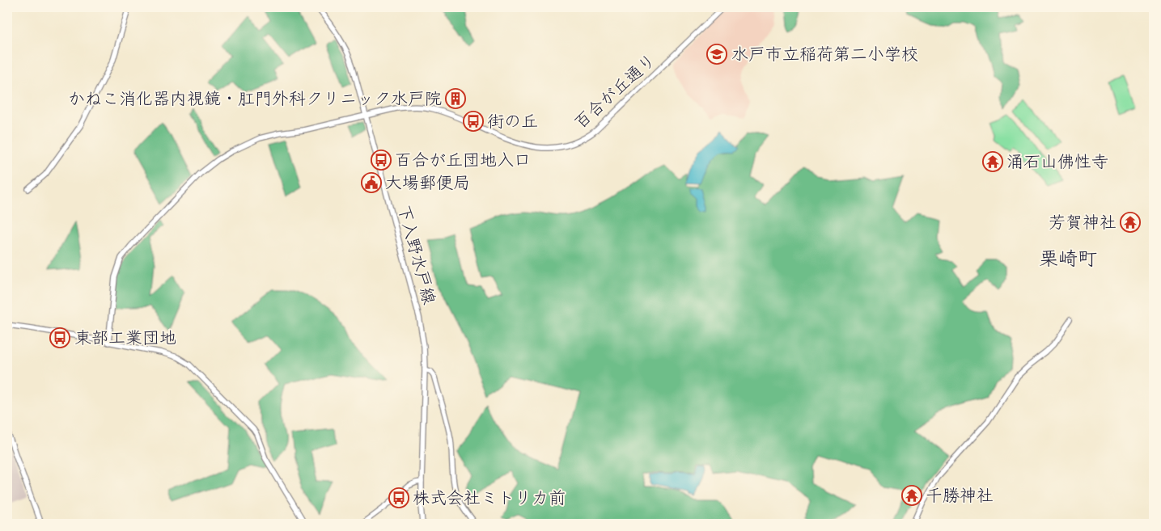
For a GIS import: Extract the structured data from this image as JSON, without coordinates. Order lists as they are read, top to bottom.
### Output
{
  "streets": {
    "street": ["百合が丘通り", "下入野水戸線"]
  },
  "crossings": [
    ["百合が丘通り", "下入野水戸線"]
  ],
  "districts": ["栗崎町"],
  "places": {
    "school or university": ["水戸市立稲荷第二小学校"],
    "building": ["かねこ消化器内視鏡・肛門外科クリニック水戸院"],
    "bus stop": [
      "街の丘",
      "百合が丘団地入口",
      "東部工業団地",
      "株式会社ミトリカ前"
    ],
    "temple": ["涌石山佛性寺", "芳賀神社", "千勝神社"],
    "public building": ["大場郵便局"]
  }
}
